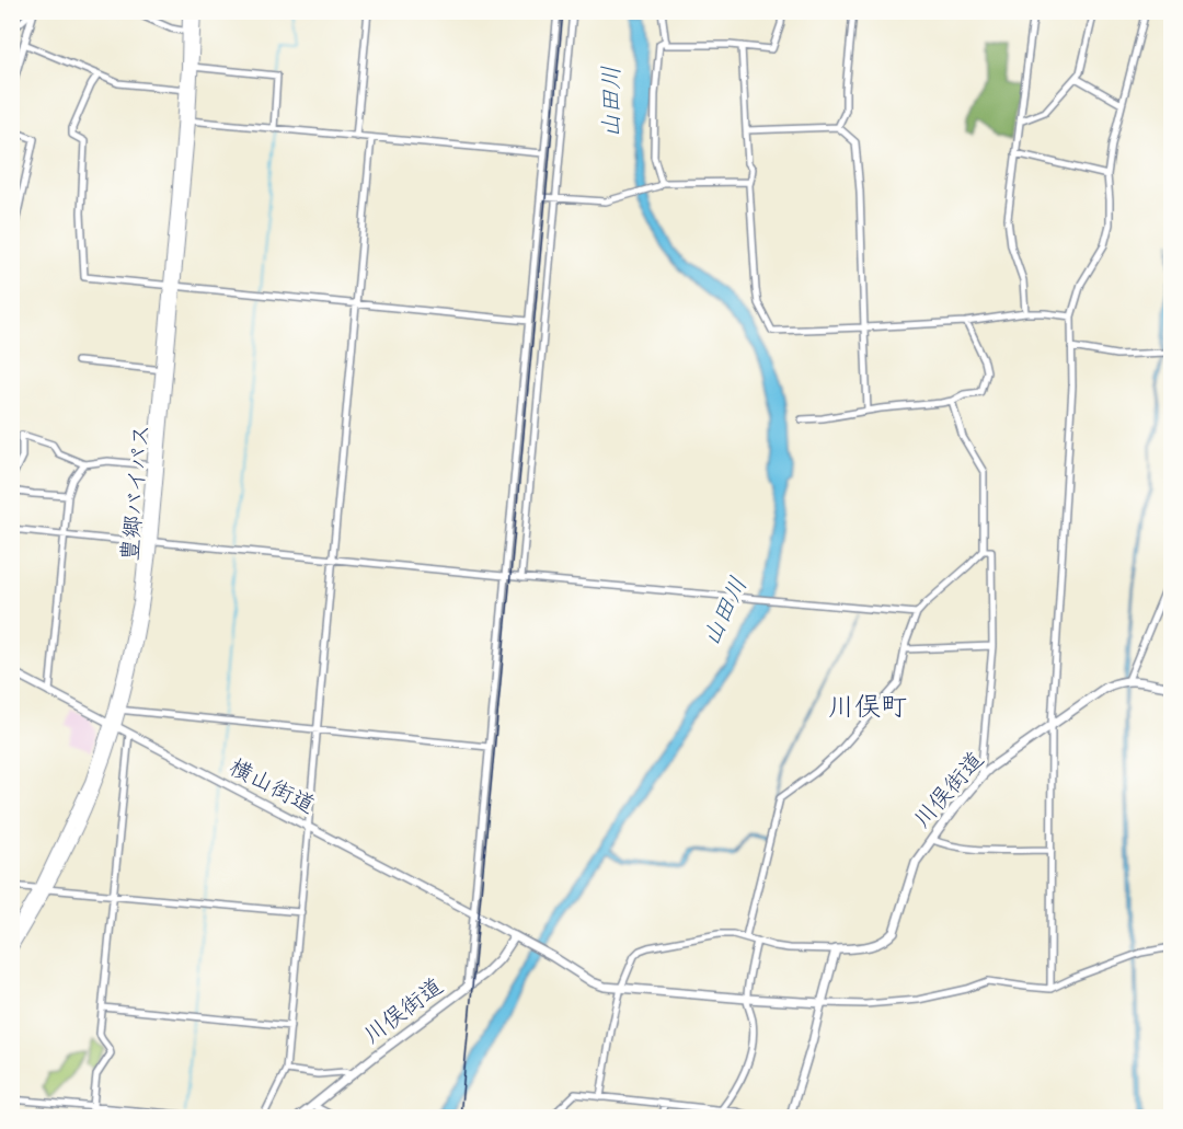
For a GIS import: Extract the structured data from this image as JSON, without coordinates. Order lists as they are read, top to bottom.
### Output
{
  "streets": {
    "main road": ["豊郷バイパス", "川俣街道"],
    "street": ["横山街道"]
  },
  "crossings": [
    ["豊郷バイパス", "横山街道"],
    ["横山街道", "川俣街道"]
  ],
  "districts": ["川俣町"],
  "water": ["山田川"]
}
